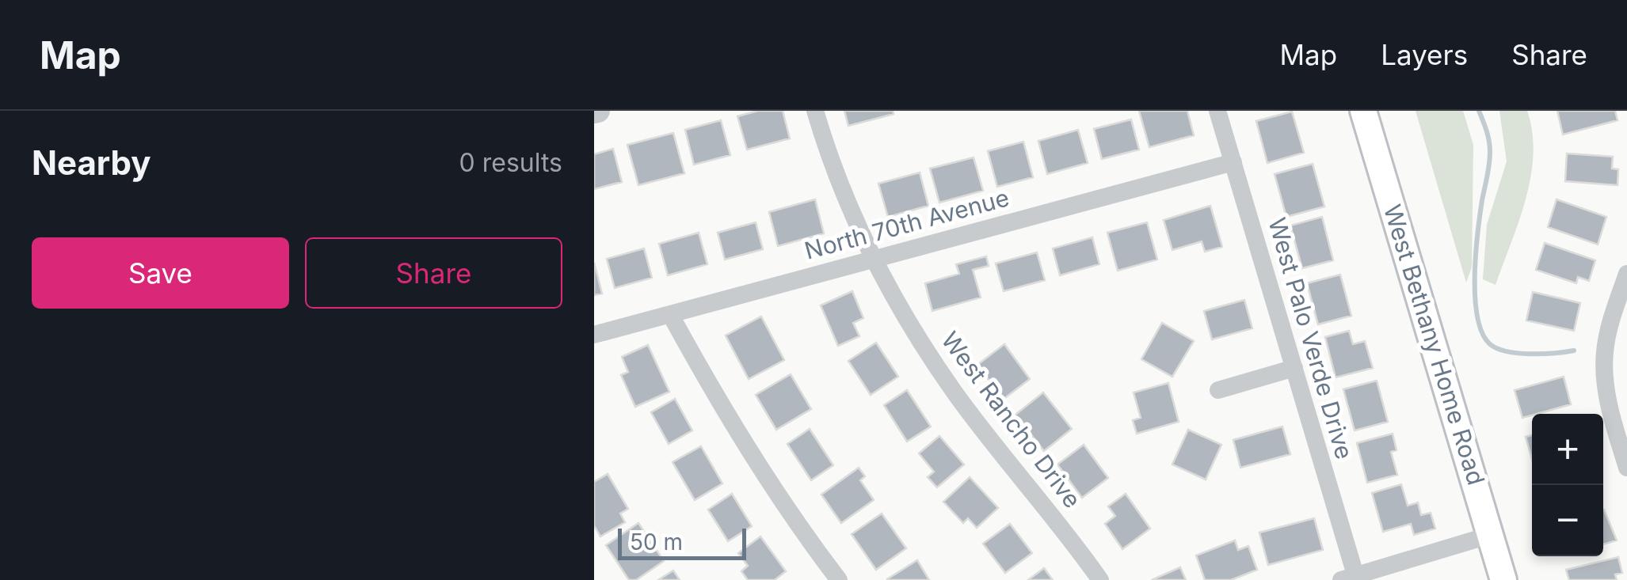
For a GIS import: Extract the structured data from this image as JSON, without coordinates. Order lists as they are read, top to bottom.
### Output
{
  "streets": {
    "main road": ["West Bethany Home Road"],
    "street": ["North 70th Avenue", "West Palo Verde Drive", "West Rancho Drive"]
  },
  "crossings": [
    ["North 70th Avenue", "West Palo Verde Drive"],
    ["North 70th Avenue", "West Rancho Drive"]
  ],
  "scale_bar": "50 m",
  "page": {
    "header": "Map",
    "nav": ["Map", "Layers", "Share"],
    "heading": ["Nearby", "0 results"],
    "buttons": ["Save", "Share"],
    "map_buttons": ["+", "−"],
    "scale": "50 m"
  }
}
